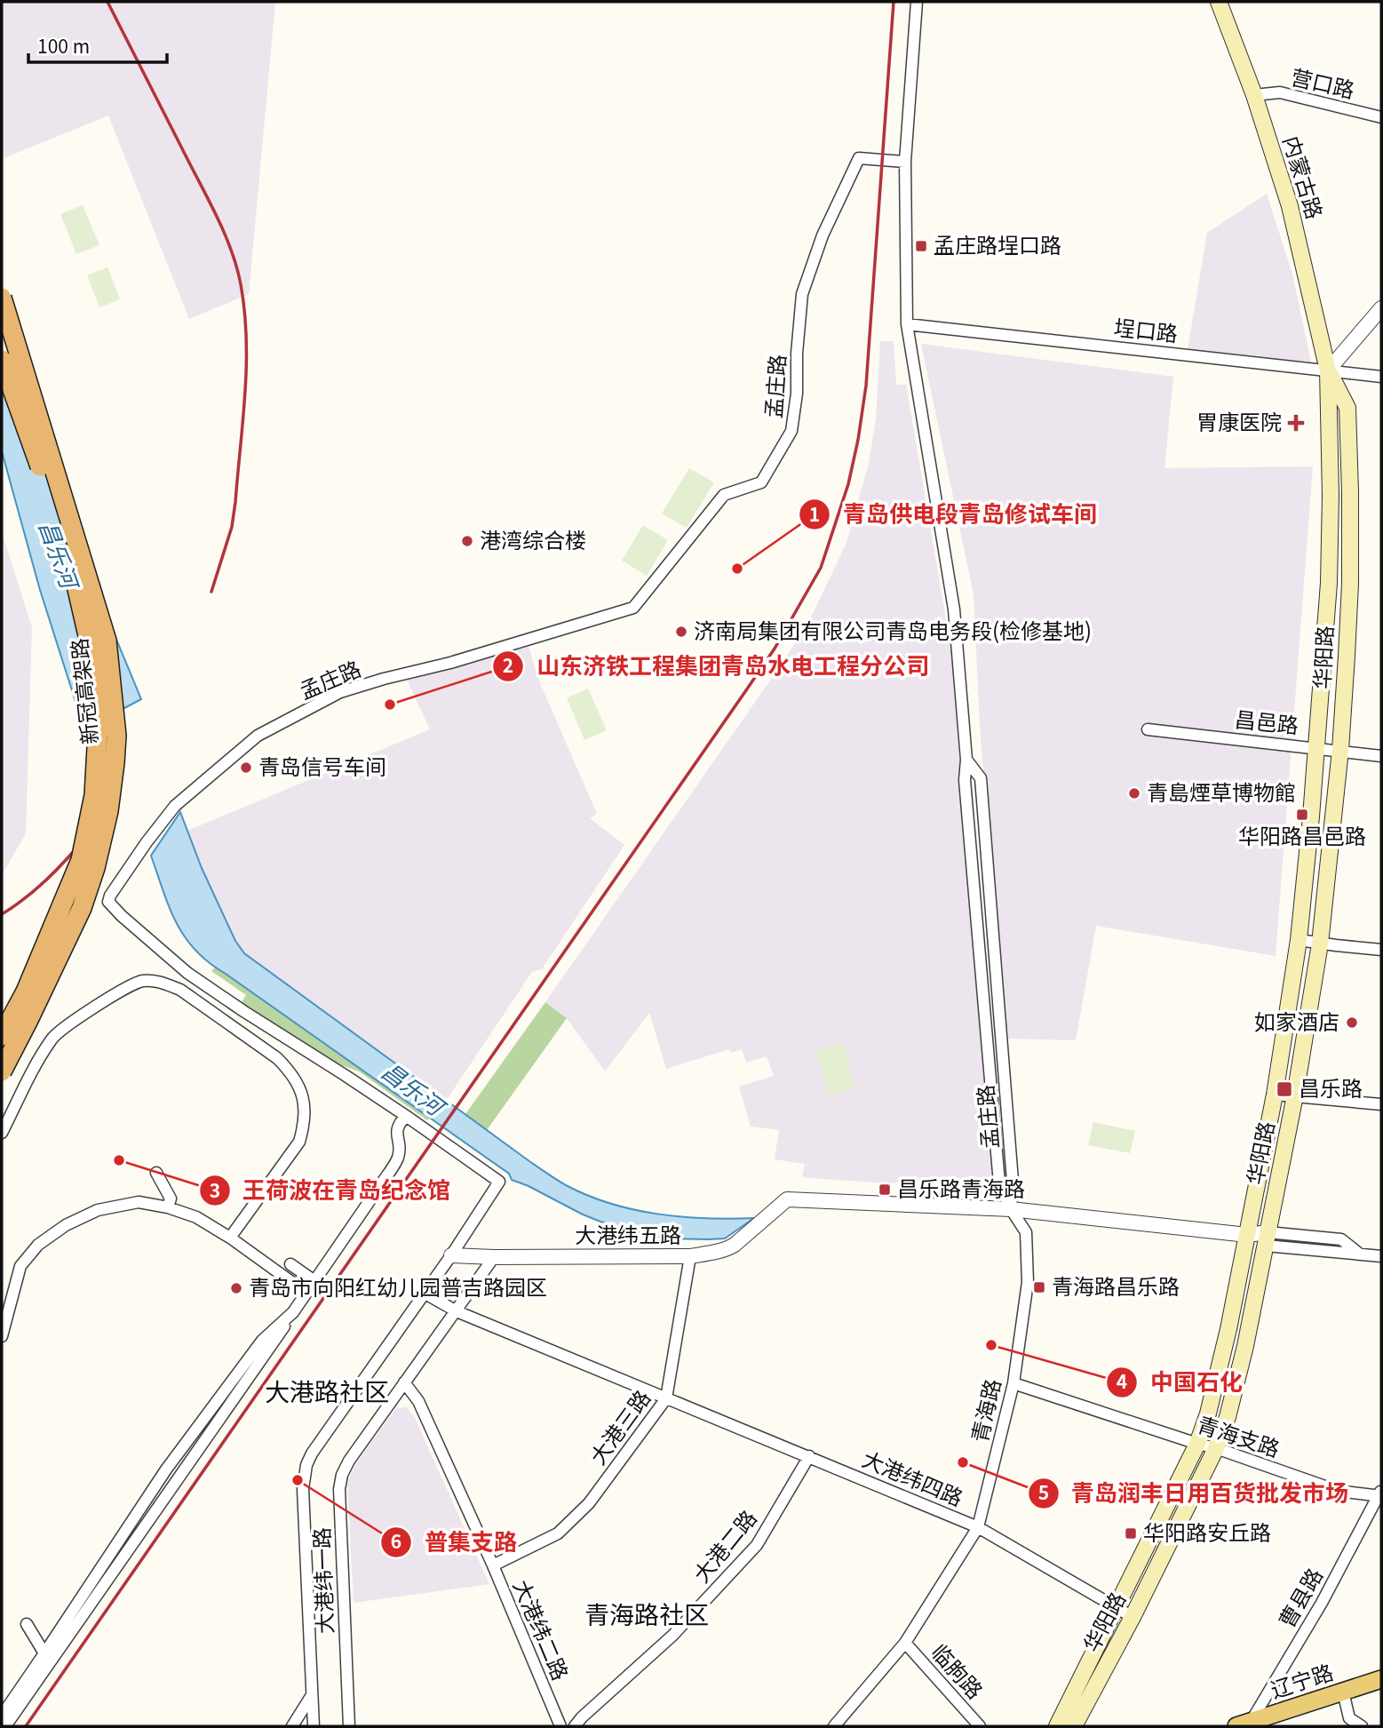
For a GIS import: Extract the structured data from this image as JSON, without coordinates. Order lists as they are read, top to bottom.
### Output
{
  "streets": {
    "highway": ["新冠高架路"],
    "main road": ["内蒙古路", "华阳路", "辽宁路"],
    "street": [
      "营口路",
      "埕口路",
      "孟庄路",
      "昌邑路",
      "大港纬五路",
      "青海路",
      "大港三路",
      "青海支路",
      "大港纬四路",
      "大港二路",
      "大港纬一路",
      "曹县路",
      "大港纬二路",
      "临朐路"
    ]
  },
  "crossings": [
    ["营口路", "内蒙古路"],
    ["内蒙古路", "埕口路"],
    ["内蒙古路", "华阳路"],
    ["埕口路", "孟庄路"],
    ["埕口路", "华阳路"],
    ["孟庄路", "大港纬五路"],
    ["孟庄路", "青海路"],
    ["华阳路", "昌邑路"],
    ["华阳路", "青海支路"],
    ["华阳路", "大港纬四路"],
    ["大港纬五路", "青海路"],
    ["大港纬五路", "大港三路"],
    ["大港纬五路", "大港纬一路"],
    ["青海路", "青海支路"],
    ["青海路", "大港纬四路"],
    ["青海路", "临朐路"],
    ["大港三路", "大港纬四路"],
    ["大港三路", "大港纬二路"],
    ["青海支路", "曹县路"],
    ["大港纬四路", "大港二路"],
    ["大港纬四路", "大港纬一路"],
    ["大港纬一路", "大港纬二路"],
    ["曹县路", "辽宁路"]
  ],
  "districts": ["大港路社区", "青海路社区"],
  "water": ["昌乐河"],
  "places": {
    "transit": [
      "孟庄路埕口路",
      "华阳路昌邑路",
      "昌乐路",
      "昌乐路青海路",
      "青海路昌乐路",
      "华阳路安丘路"
    ],
    "health": ["胃康医院"],
    "other": [
      "港湾综合楼",
      "青岛供电段青岛修试车间",
      "济南局集团有限公司青岛电务段(检修基地)",
      "山东济铁工程集团青岛水电工程分公司",
      "青岛信号车间",
      "青島煙草博物館",
      "如家酒店",
      "王荷波在青岛纪念馆",
      "青岛市向阳红幼儿园普吉路园区",
      "中国石化",
      "青岛润丰日用百货批发市场",
      "普集支路"
    ]
  },
  "scale_bar": "100 m"
}
